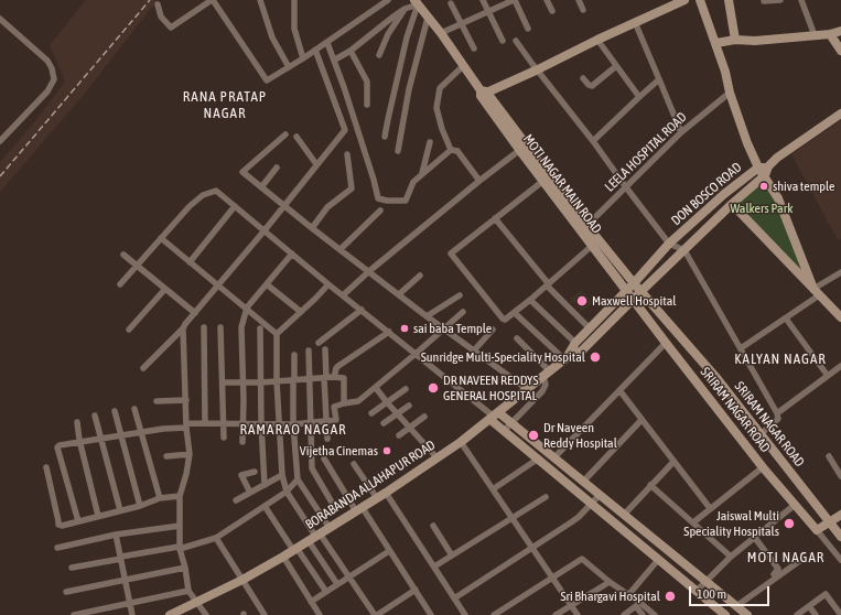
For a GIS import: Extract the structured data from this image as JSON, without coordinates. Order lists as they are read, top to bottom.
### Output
{
  "streets": {
    "street": [
      "LEELA HOSPITAL ROAD",
      "MOTI NAGAR MAIN ROAD",
      "DON BOSCO ROAD",
      "SRIRAM NAGAR ROAD",
      "BORABANDA ALLAHAPUR ROAD"
    ]
  },
  "crossings": [
    ["LEELA HOSPITAL ROAD", "MOTI NAGAR MAIN ROAD"],
    ["MOTI NAGAR MAIN ROAD", "DON BOSCO ROAD"],
    ["MOTI NAGAR MAIN ROAD", "SRIRAM NAGAR ROAD"],
    ["MOTI NAGAR MAIN ROAD", "BORABANDA ALLAHAPUR ROAD"],
    ["DON BOSCO ROAD", "SRIRAM NAGAR ROAD"],
    ["DON BOSCO ROAD", "BORABANDA ALLAHAPUR ROAD"],
    ["SRIRAM NAGAR ROAD", "BORABANDA ALLAHAPUR ROAD"]
  ],
  "districts": [
    "RANA PRATAP NAGAR",
    "KALYAN NAGAR",
    "RAMARAO NAGAR",
    "MOTI NAGAR"
  ],
  "parks": ["Walkers Park"],
  "places": [
    "shiva temple",
    "Maxwell Hospital",
    "sai baba Temple",
    "Sunridge Multi-Speciality Hospital",
    "DR NAVEEN REDDYS GENERAL HOSPITAL",
    "Dr Naveen Reddy Hospital",
    "Vijetha Cinemas",
    "Jaiswal Multi Speciality Hospitals",
    "Sri Bhargavi Hospital"
  ],
  "scale_bar": "100 m"
}
